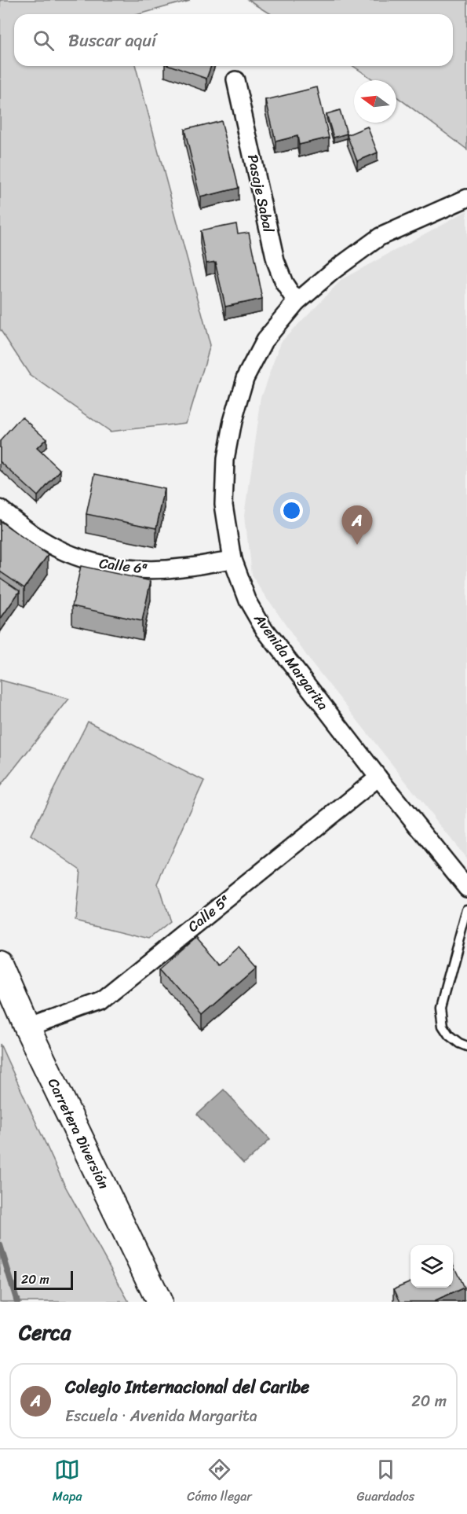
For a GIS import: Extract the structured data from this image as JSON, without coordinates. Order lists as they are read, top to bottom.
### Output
{
  "streets": {
    "main road": ["Carretera Diversión"],
    "street": [
      "Pasaje Sabal",
      "Calle 6ª",
      "Avenida Margarita",
      "Calle 5ª"
    ]
  },
  "crossings": [
    ["Pasaje Sabal", "Avenida Margarita"],
    ["Calle 6ª", "Avenida Margarita"],
    ["Avenida Margarita", "Calle 5ª"],
    ["Calle 5ª", "Carretera Diversión"]
  ],
  "scale_bar": "20 m",
  "north": "left",
  "page": {
    "search": "Buscar aquí",
    "pins": "A",
    "scale": "20 m",
    "heading": "Cerca",
    "list": [
      {
        "mark": "A",
        "name": "Colegio Internacional del Caribe",
        "note": "Escuela · Avenida Margarita",
        "value": "20 m"
      }
    ],
    "nav": ["Mapa", "Cómo llegar", "Guardados"]
  }
}
